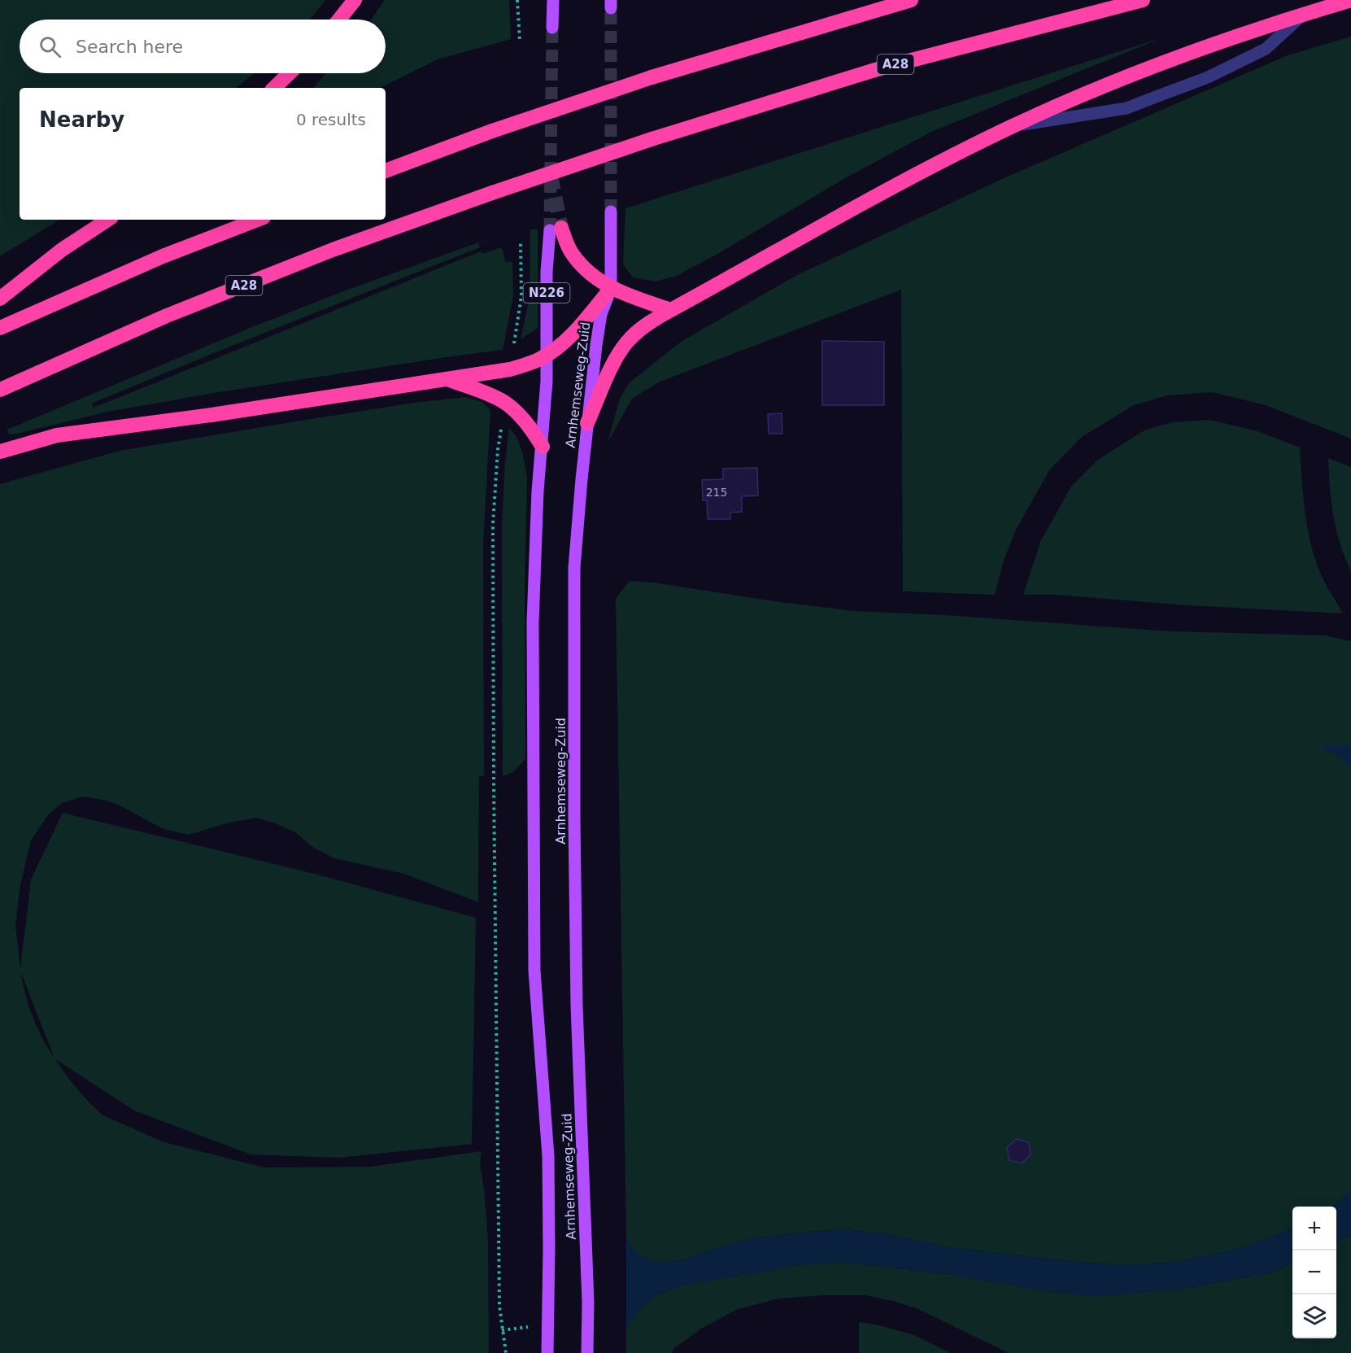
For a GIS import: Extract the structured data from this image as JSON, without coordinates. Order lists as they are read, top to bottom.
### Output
{
  "streets": {
    "highway": ["A28"],
    "main road": ["N226", "Arnhemseweg-Zuid"]
  },
  "house_numbers": ["215"],
  "page": {
    "search": "Search here",
    "heading": ["Nearby", "0 results"],
    "map_buttons": ["+", "−"]
  }
}
